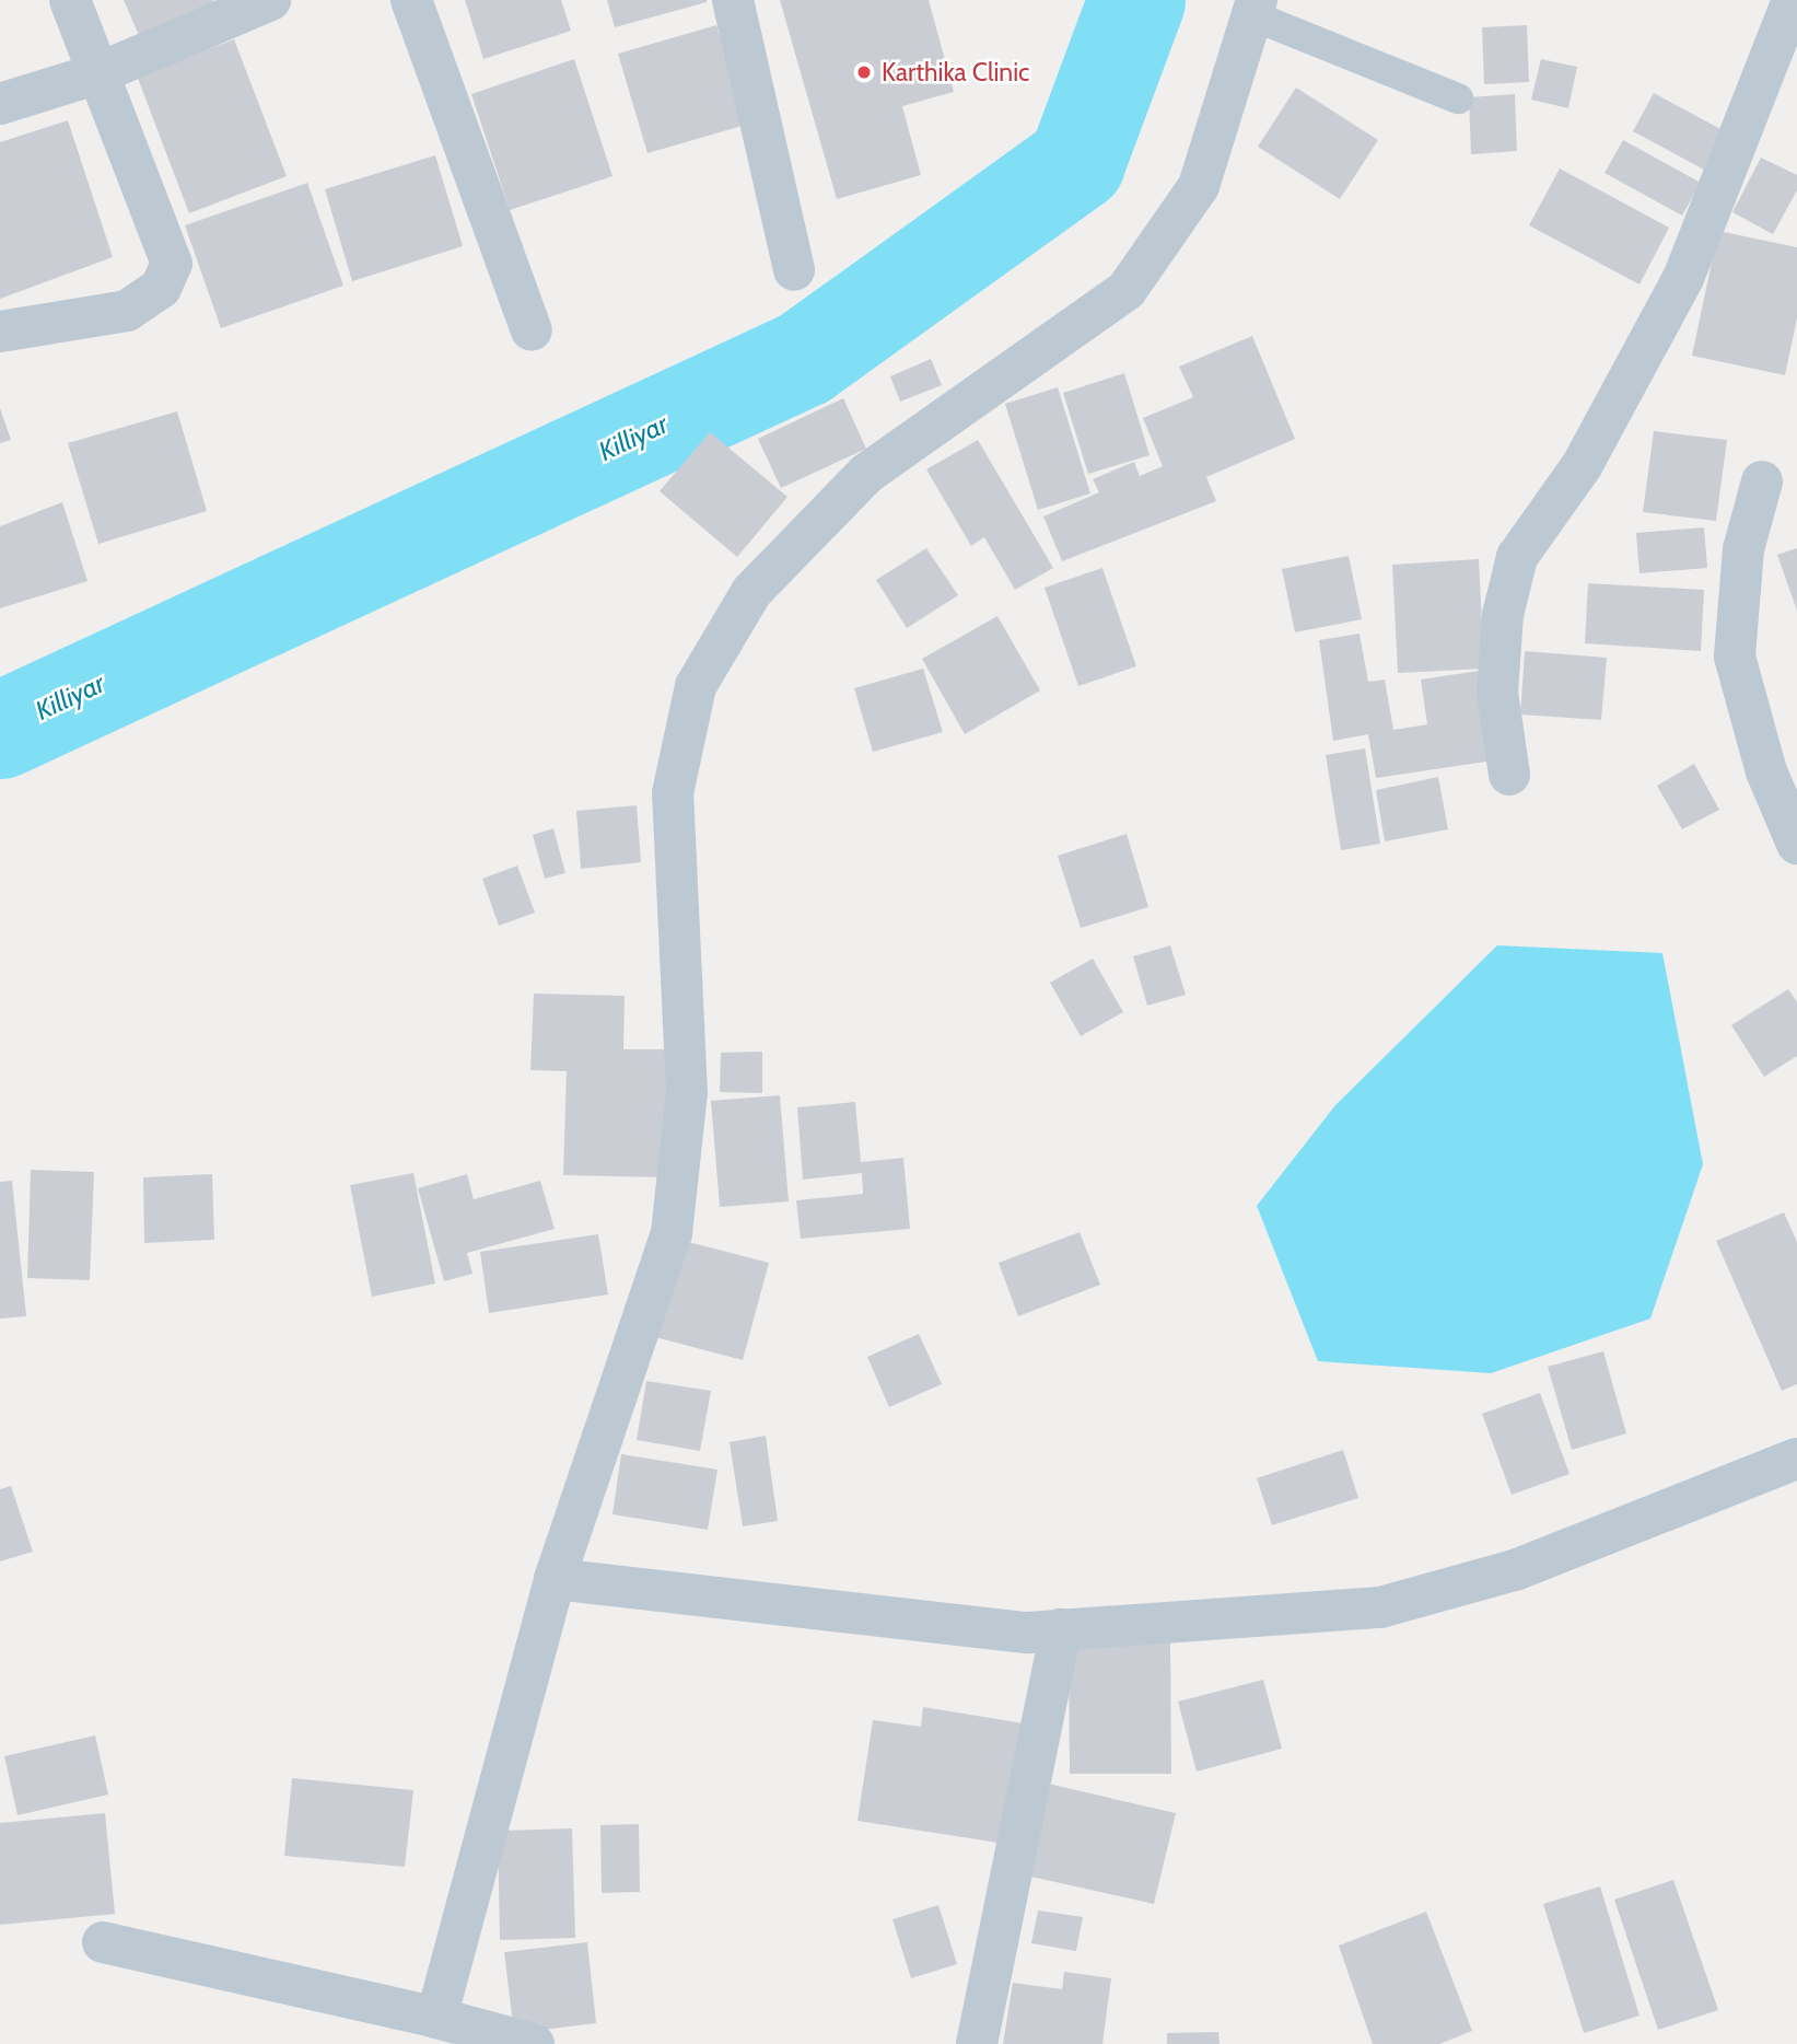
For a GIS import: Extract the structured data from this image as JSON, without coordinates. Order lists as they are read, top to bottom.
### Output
{
  "water": ["Killiyar"],
  "places": ["Karthika Clinic"]
}
